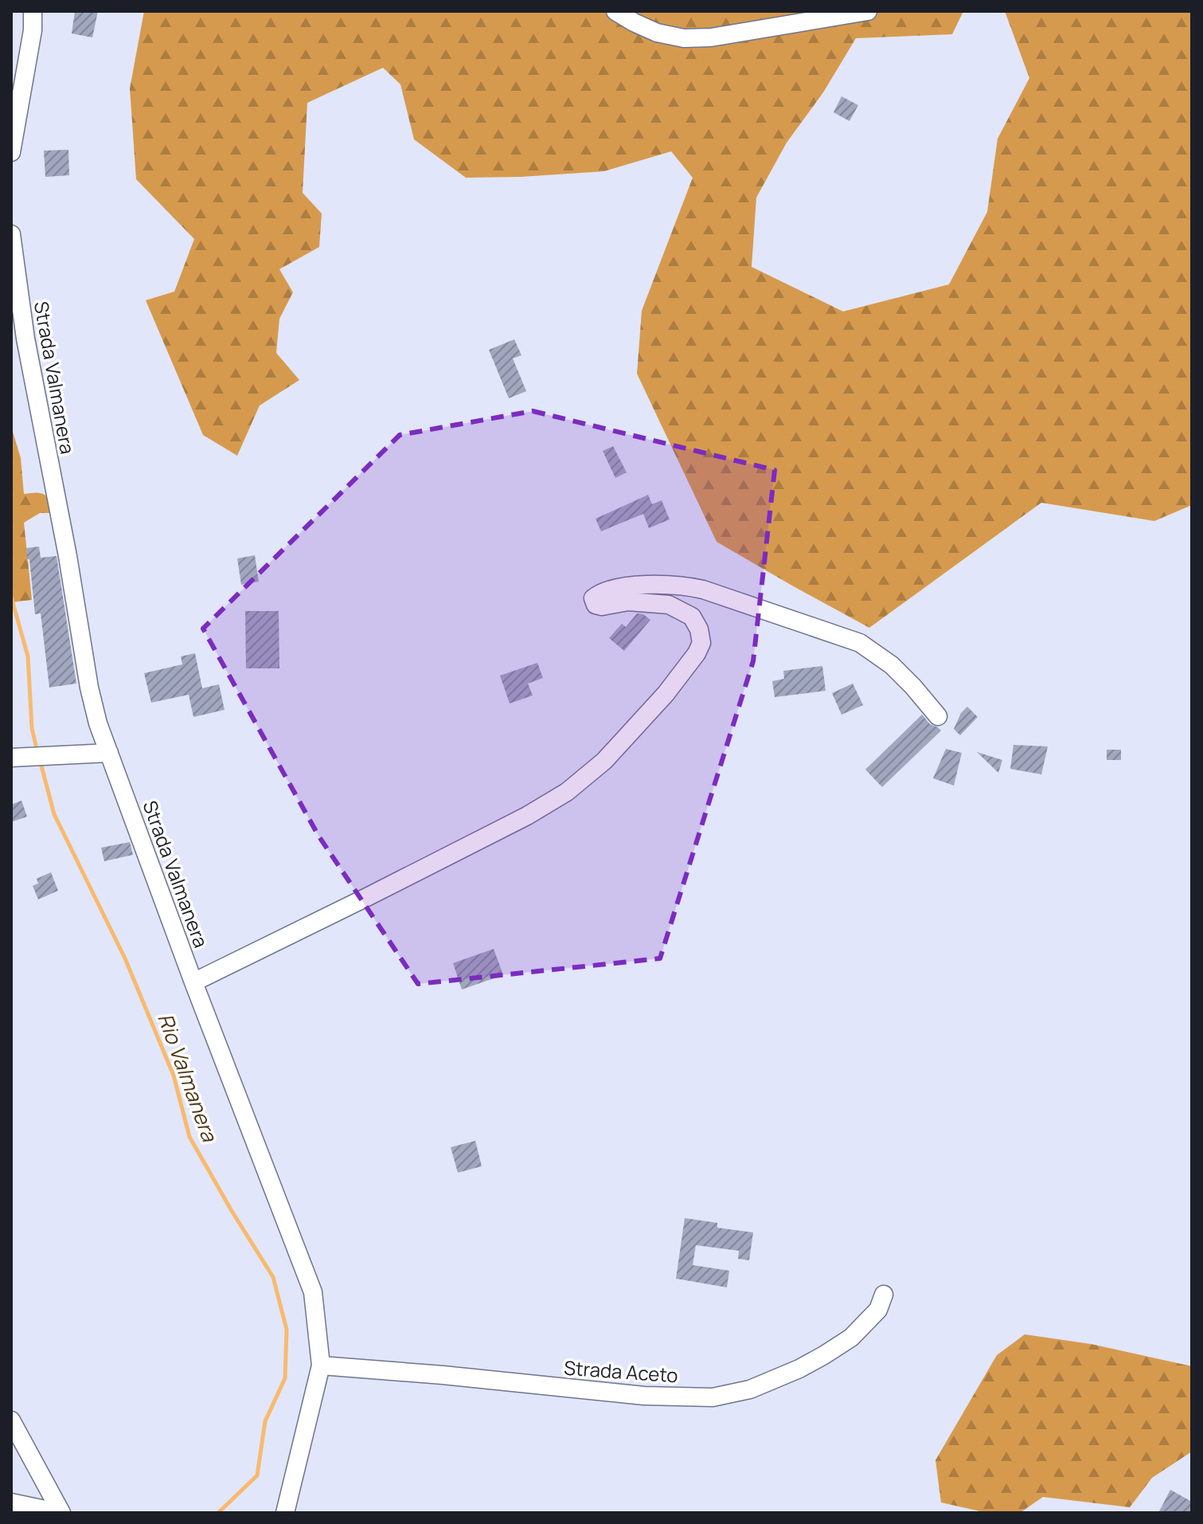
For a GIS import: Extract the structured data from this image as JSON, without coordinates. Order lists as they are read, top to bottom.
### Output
{
  "streets": {
    "street": ["Strada Valmanera", "Strada Aceto"]
  },
  "crossings": [
    ["Strada Valmanera", "Strada Aceto"]
  ],
  "water": ["Rio Valmanera"]
}
